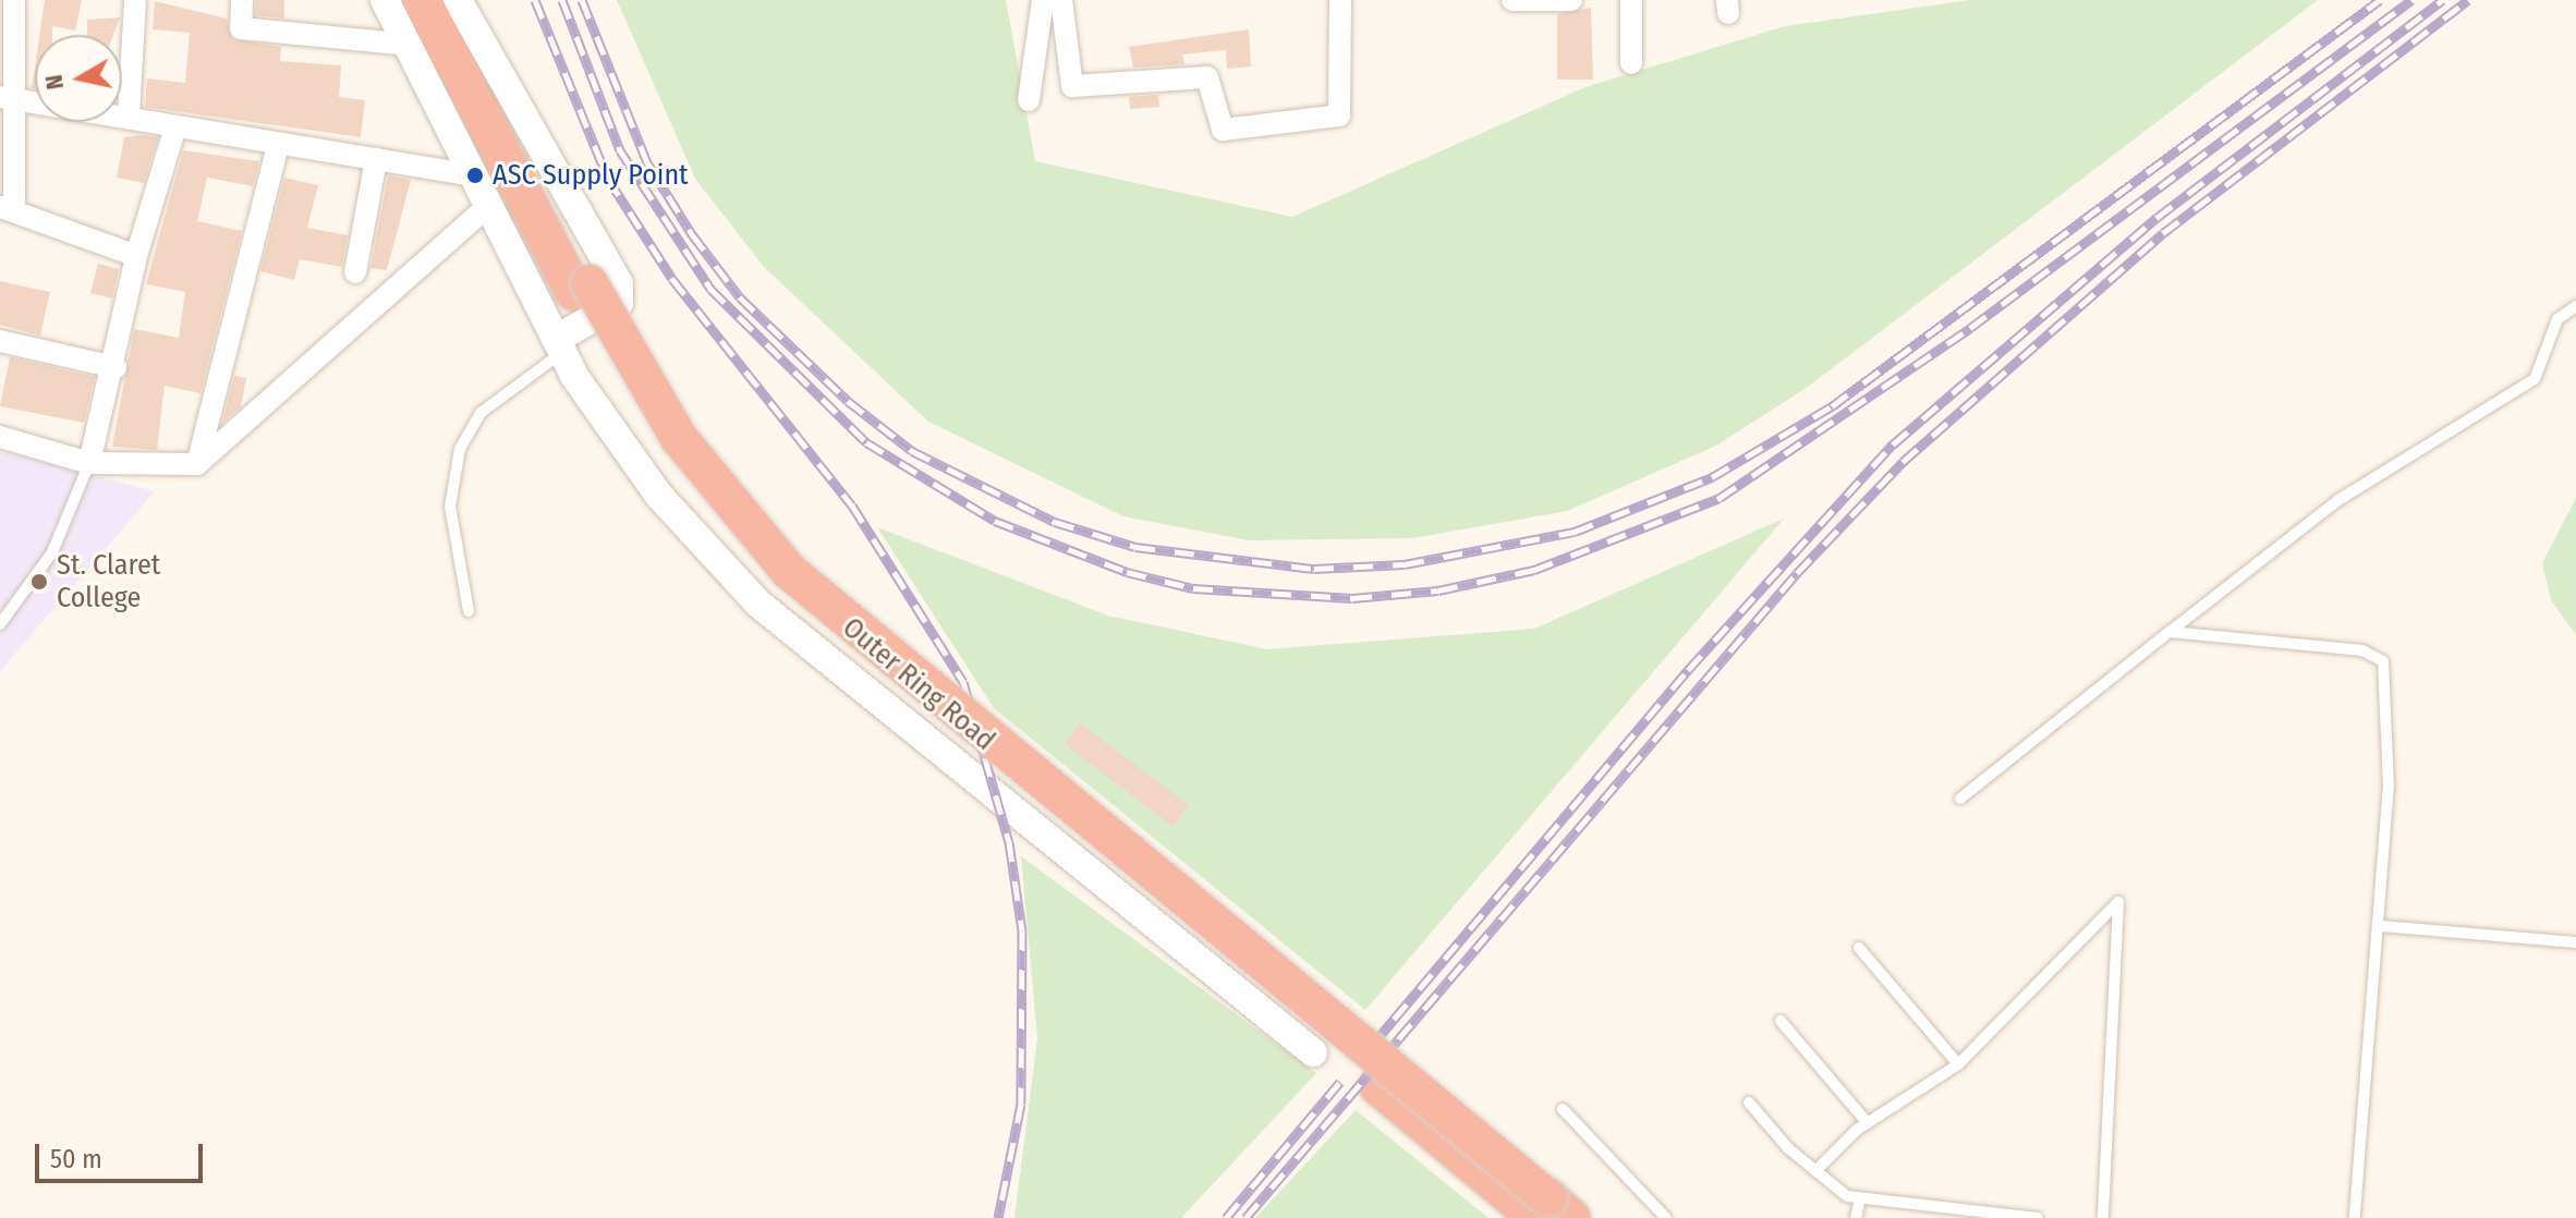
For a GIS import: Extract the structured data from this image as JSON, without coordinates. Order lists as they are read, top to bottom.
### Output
{
  "streets": {
    "highway": ["Outer Ring Road"]
  },
  "places": ["ASC Supply Point", "St. Claret College"],
  "scale_bar": "50 m",
  "north": "left"
}
